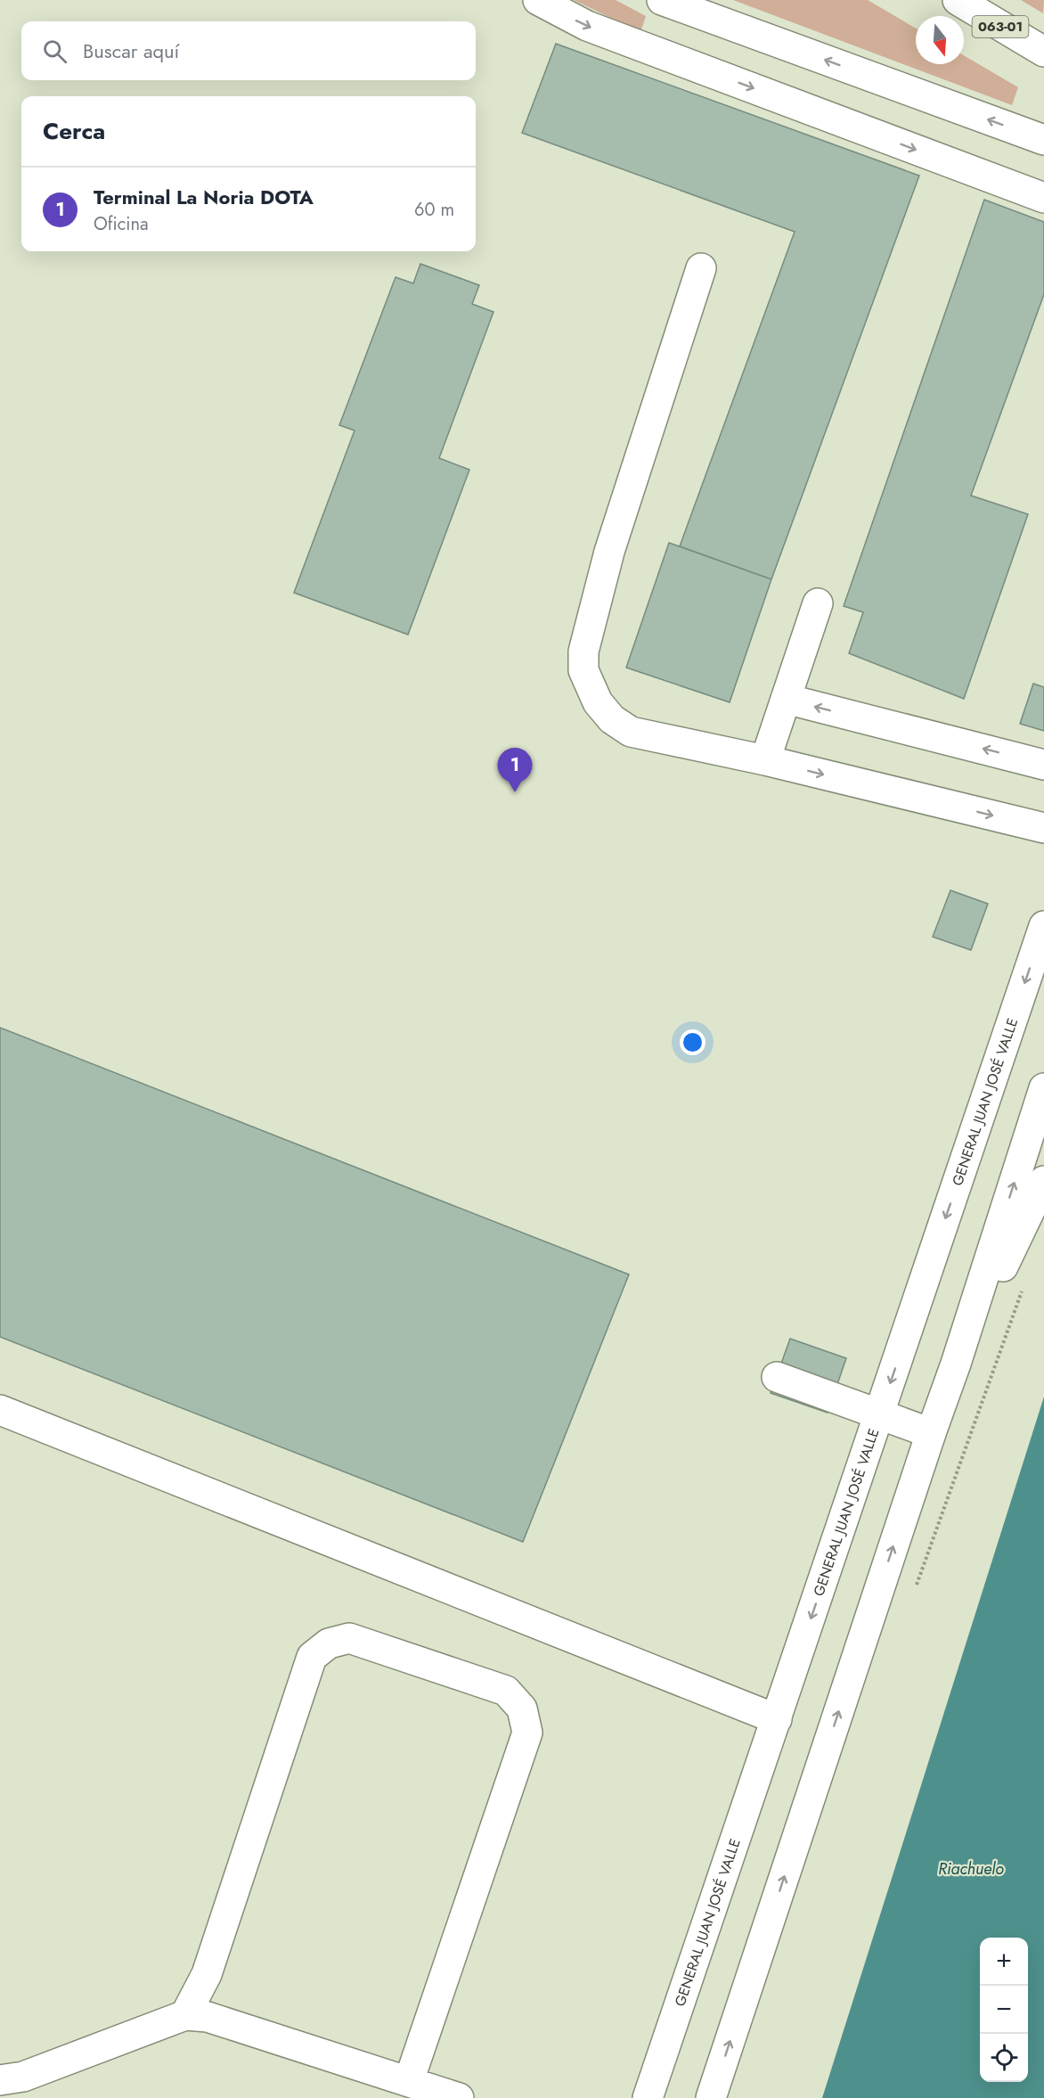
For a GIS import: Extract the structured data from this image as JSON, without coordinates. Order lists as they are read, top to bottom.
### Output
{
  "streets": {
    "main road": ["063-01", "GENERAL JUAN JOSÉ VALLE"]
  },
  "water": ["Riachuelo"],
  "north": "bottom",
  "page": {
    "search": "Buscar aquí",
    "heading": "Cerca",
    "list": [
      {
        "mark": "1",
        "name": "Terminal La Noria DOTA",
        "note": "Oficina",
        "value": "60 m"
      }
    ],
    "pins": "1",
    "map_buttons": ["+", "−"]
  }
}
